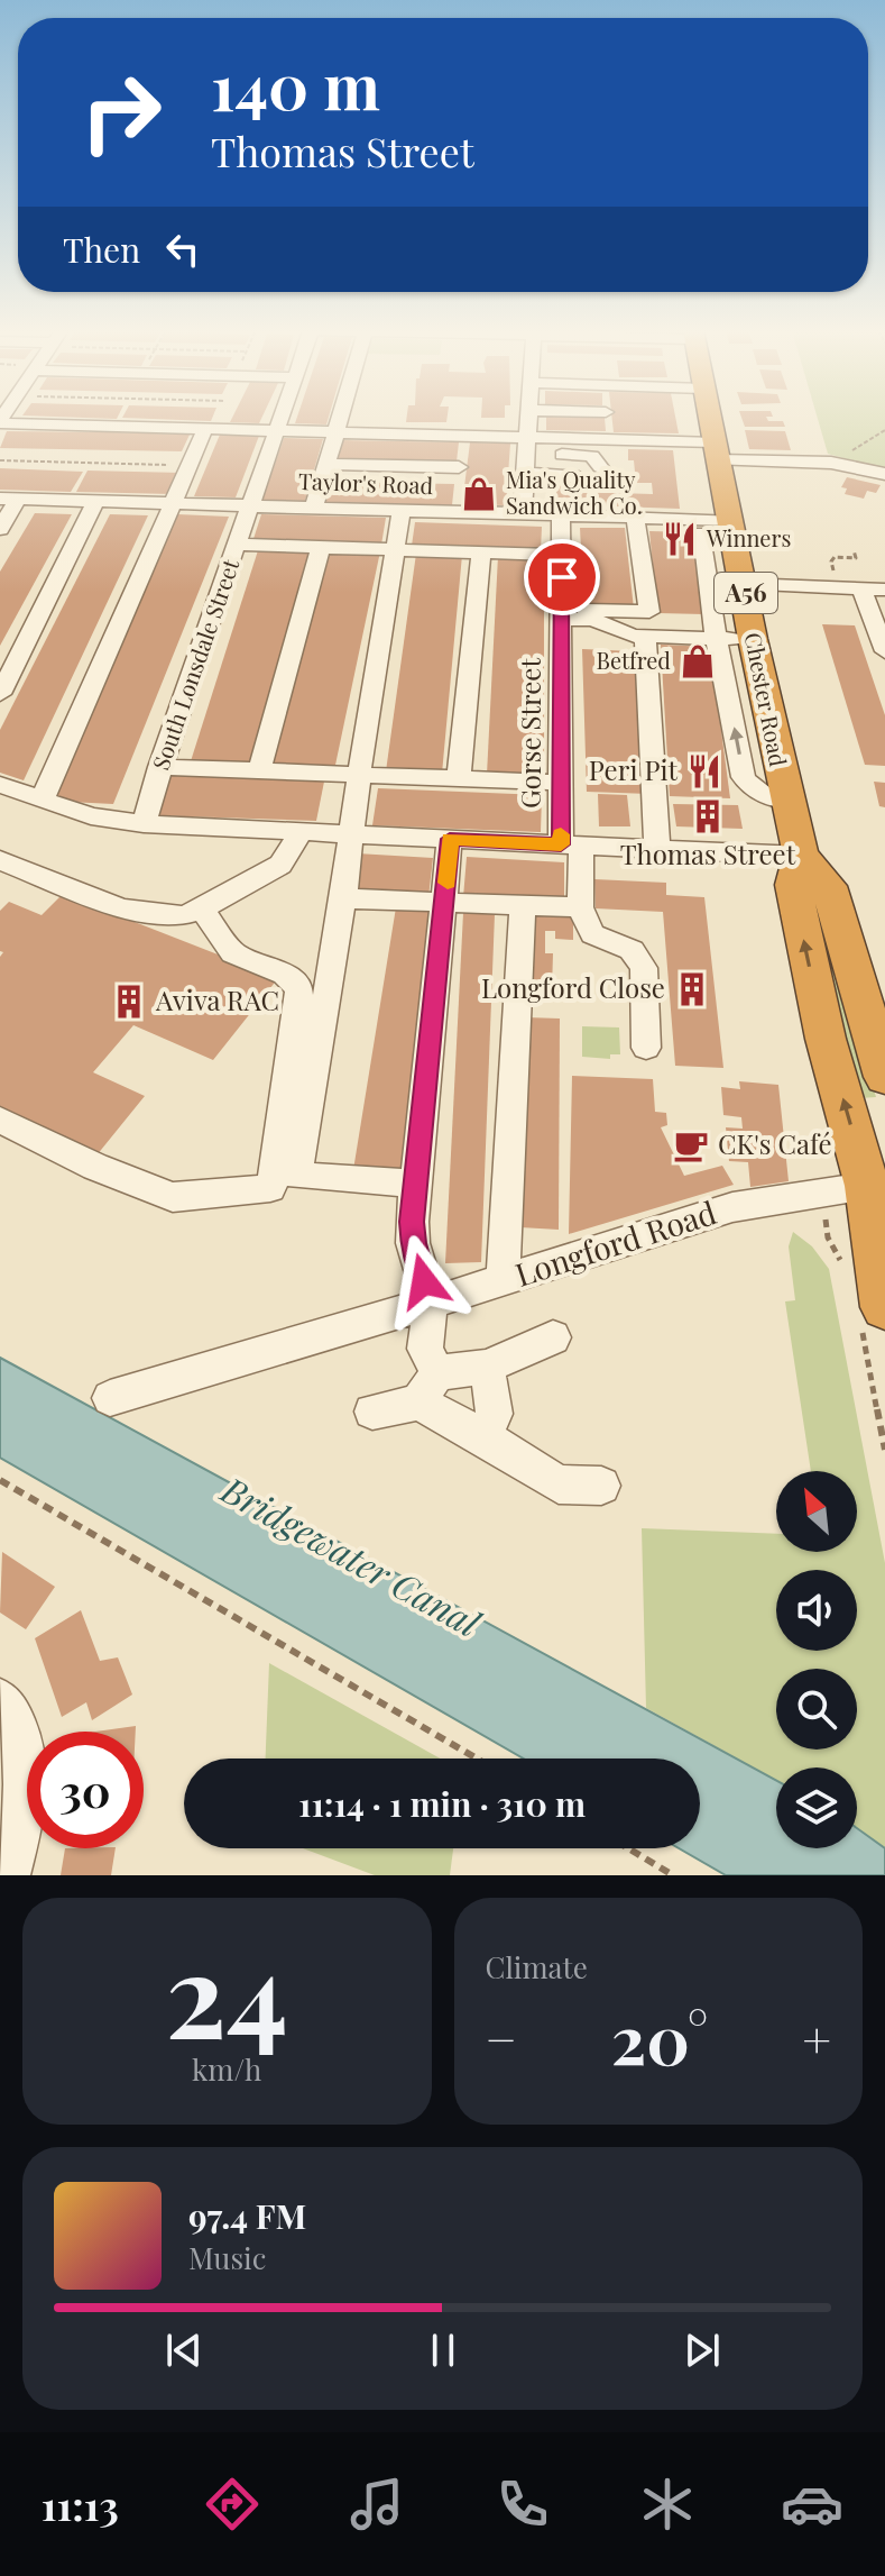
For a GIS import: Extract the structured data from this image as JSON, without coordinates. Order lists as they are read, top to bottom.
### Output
{
  "streets": {
    "highway": ["A56", "Chester Road"],
    "street": [
      "Taylor's Road",
      "South Lonsdale Street",
      "Gorse Street",
      "Longford Road"
    ]
  },
  "crossings": [
    ["Taylor's Road", "South Lonsdale Street"],
    ["Taylor's Road", "Chester Road"],
    ["Taylor's Road", "Gorse Street"],
    ["Chester Road", "Longford Road"]
  ],
  "water": ["Bridgewater Canal"],
  "places": {
    "shop": ["Mia's Quality Sandwich Co.", "Betfred"],
    "restaurant": ["Winners", "Peri Pit"],
    "building": ["Thomas Street", "Longford Close", "Aviva RAC"],
    "cafe": ["CK's Café"]
  },
  "north": "top left",
  "page": {
    "turn": ["140 m", "Thomas Street"],
    "then": "Then",
    "limit": "30",
    "trip": "11:14 · 1 min · 310 m",
    "tile": [
      ["24", "km/h"],
      "Climate"
    ],
    "heat": ["−", "20°", "+"],
    "song": ["97.4 FM", "Music"],
    "tabs": "11:13"
  }
}
